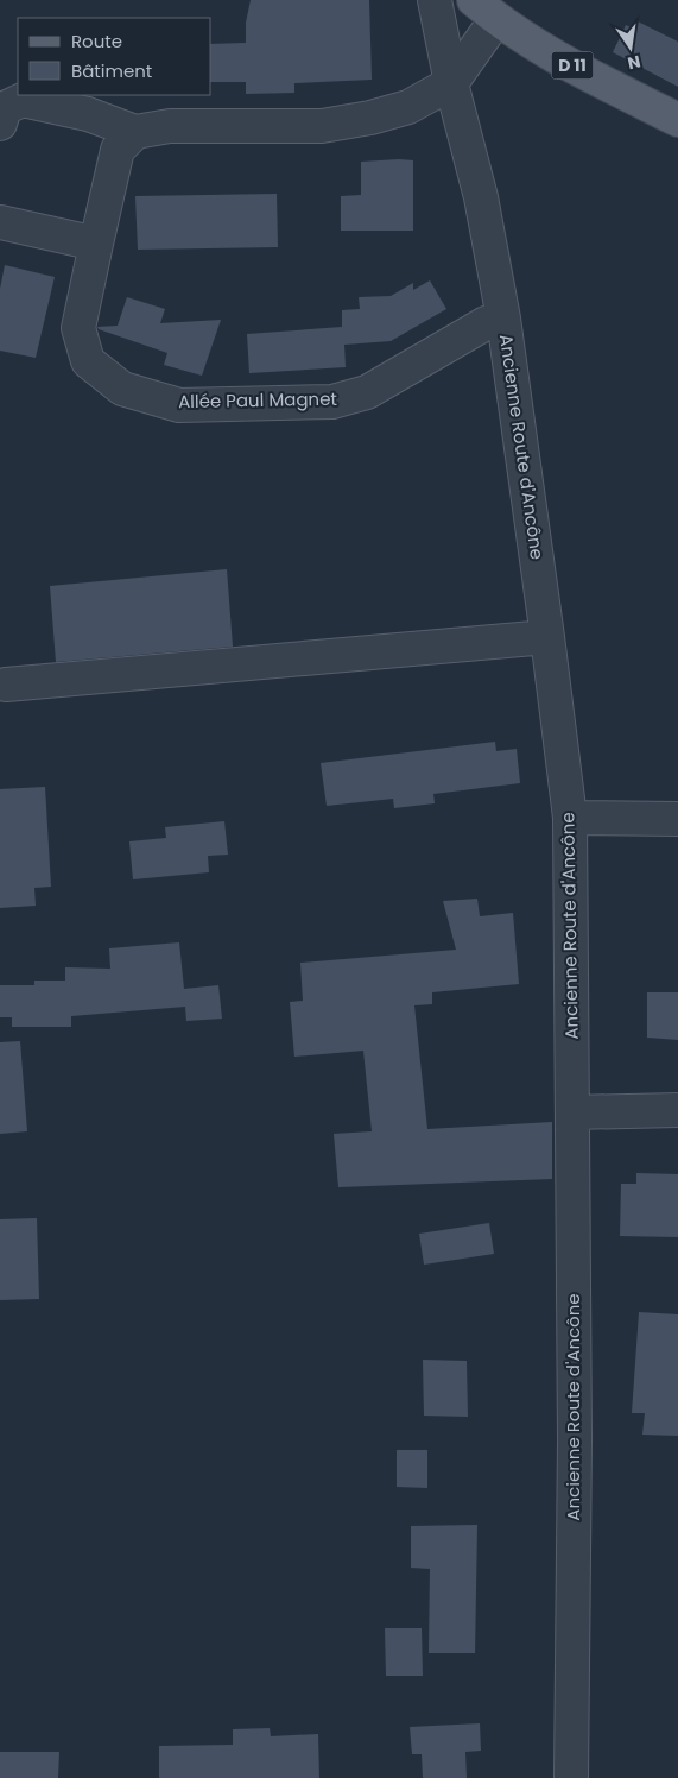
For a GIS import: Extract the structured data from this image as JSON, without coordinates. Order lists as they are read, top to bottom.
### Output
{
  "streets": {
    "main road": ["D 11"],
    "street": ["Allée Paul Magnet", "Ancienne Route d'Ancône"]
  },
  "crossings": [
    ["Allée Paul Magnet", "Ancienne Route d'Ancône"]
  ],
  "legend": ["Route", "Bâtiment"],
  "north": "bottom"
}
